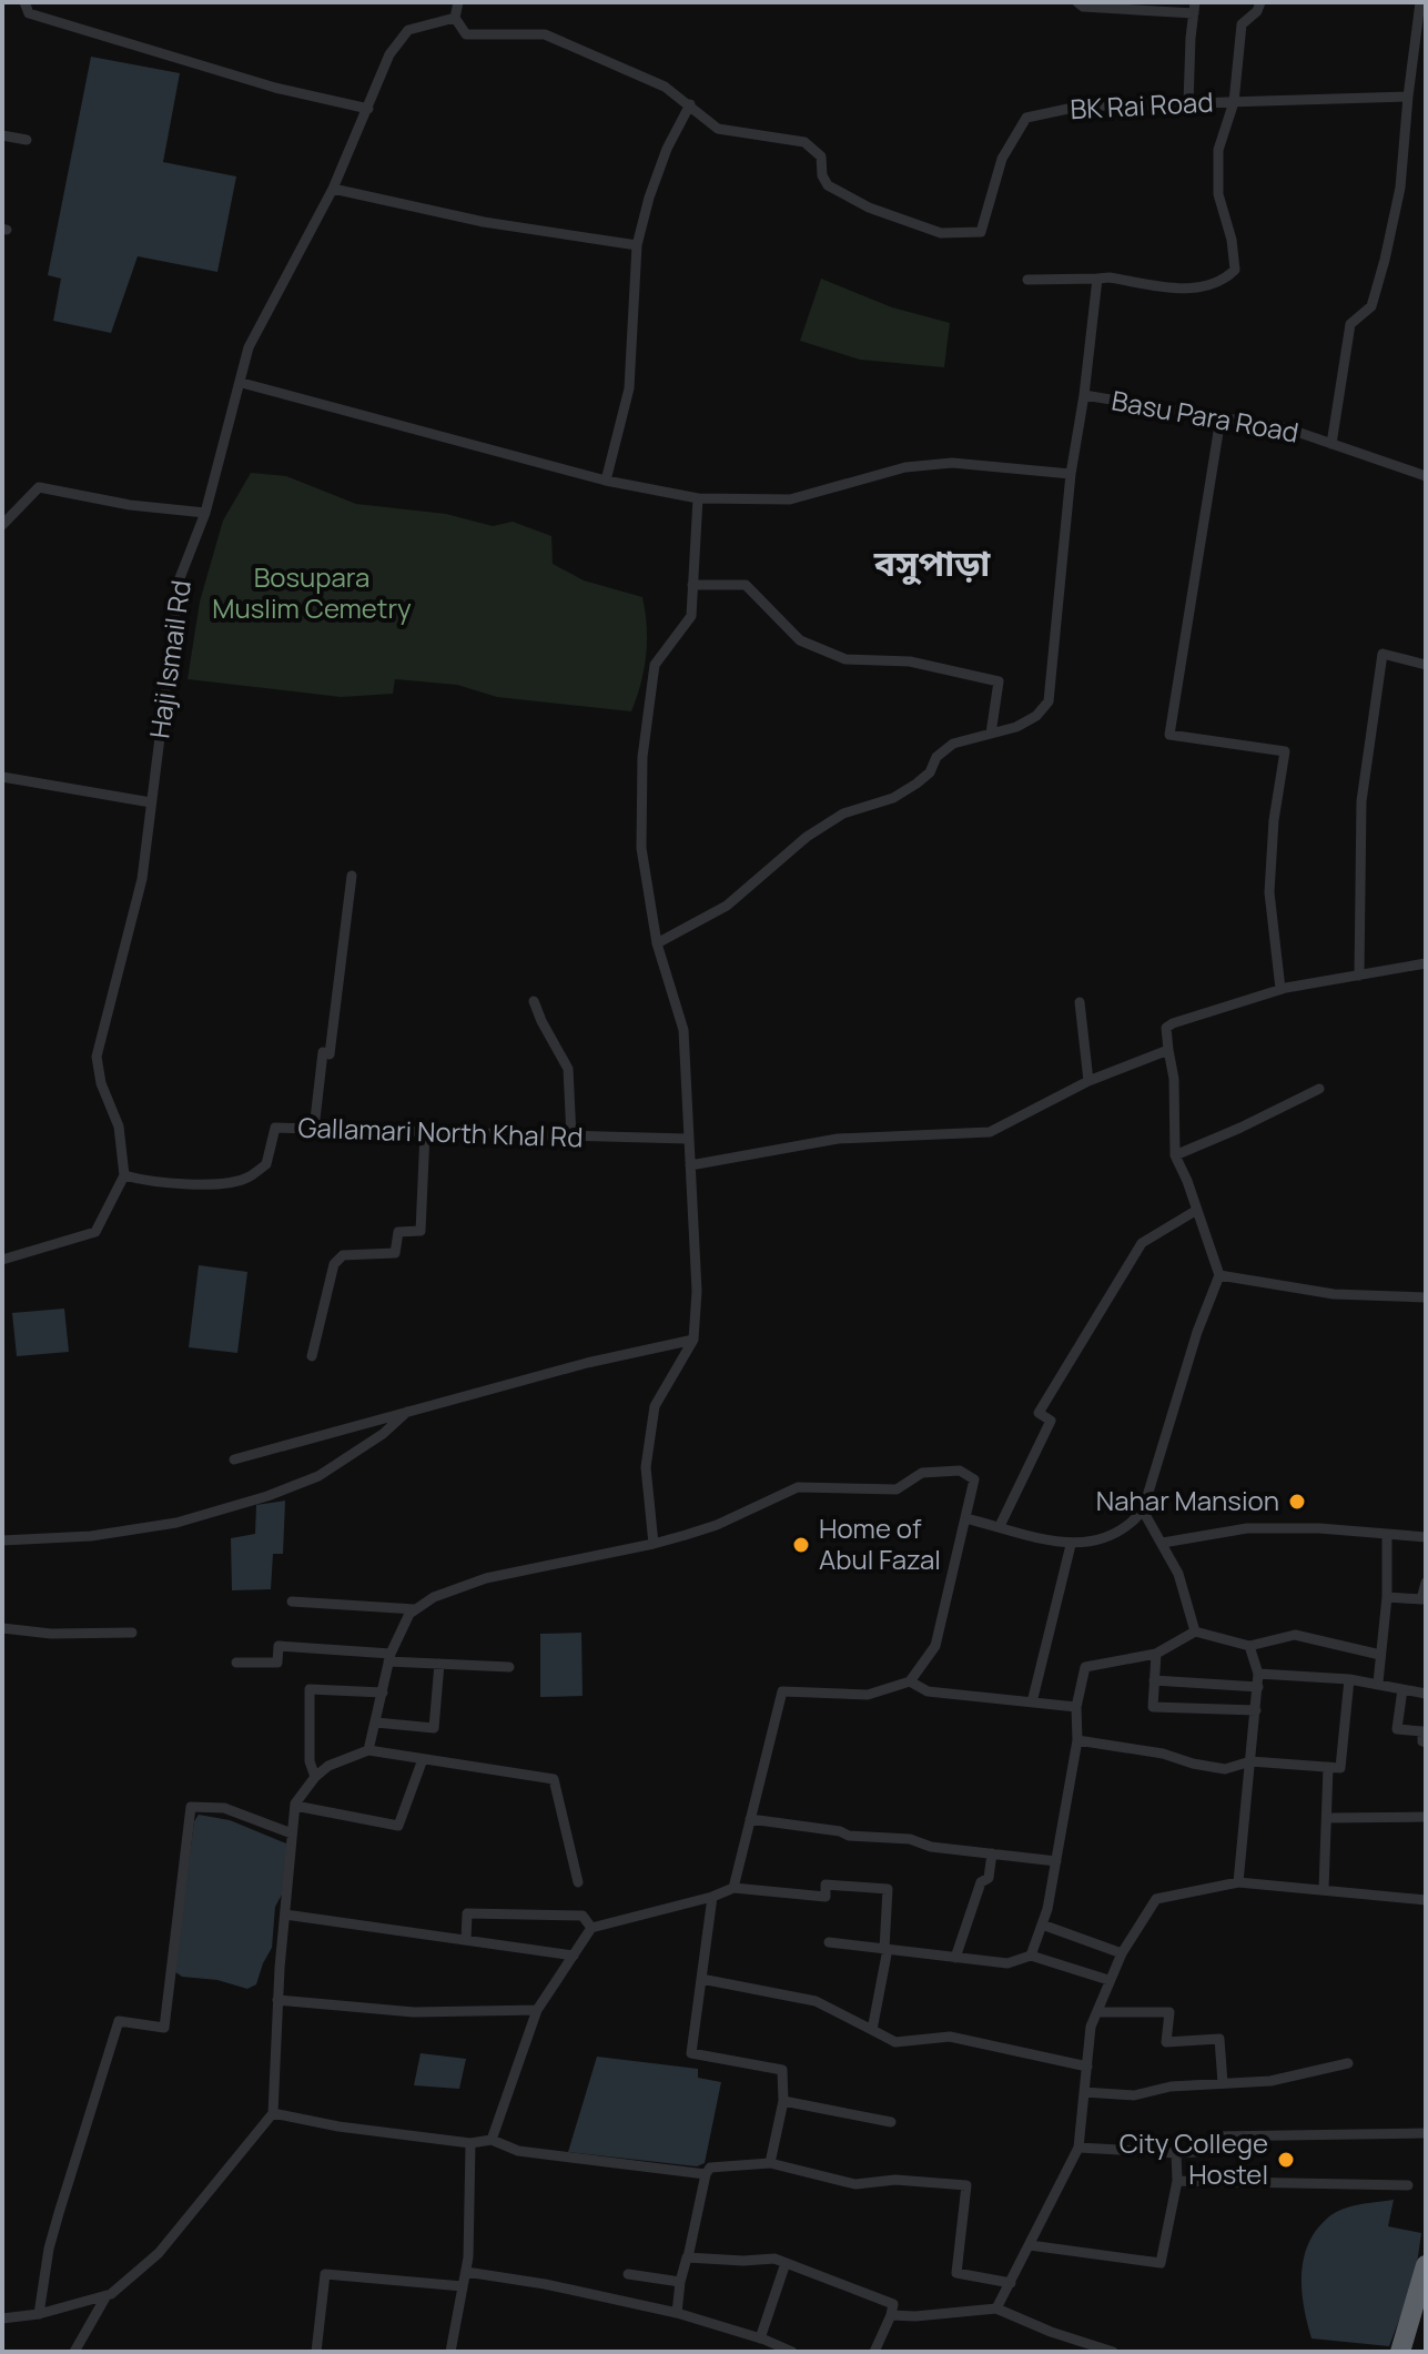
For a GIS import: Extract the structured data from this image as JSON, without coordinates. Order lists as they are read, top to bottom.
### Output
{
  "streets": {
    "street": [
      "BK Rai Road",
      "Basu Para Road",
      "Haji Ismail Rd",
      "Gallamari North Khal Rd"
    ]
  },
  "crossings": [
    ["BK Rai Road", "Haji Ismail Rd"],
    ["Haji Ismail Rd", "Gallamari North Khal Rd"]
  ],
  "districts": ["বসুপাড়া"],
  "parks": ["Bosupara Muslim Cemetry"],
  "places": ["Nahar Mansion", "Home of Abul Fazal", "City College Hostel"]
}
